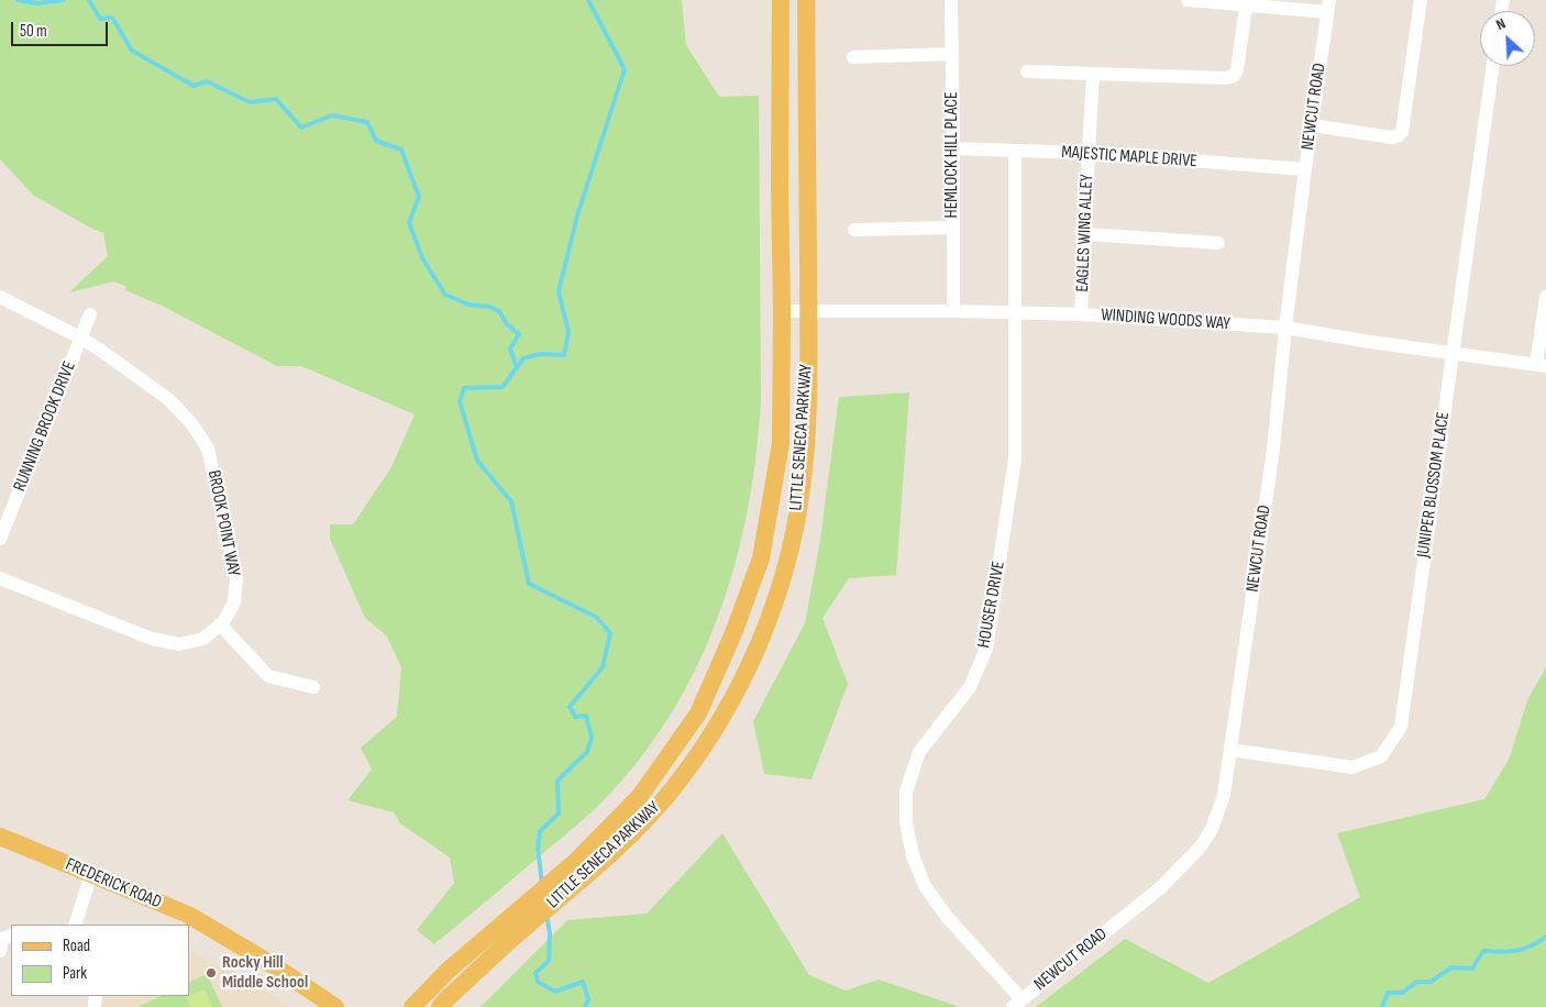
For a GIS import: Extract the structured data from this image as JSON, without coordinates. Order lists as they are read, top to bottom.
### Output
{
  "streets": {
    "main road": ["LITTLE SENECA PARKWAY", "FREDERICK ROAD"],
    "street": [
      "NEWCUT ROAD",
      "HEMLOCK HILL PLACE",
      "MAJESTIC MAPLE DRIVE",
      "EAGLES WING ALLEY",
      "WINDING WOODS WAY",
      "RUNNING BROOK DRIVE",
      "JUNIPER BLOSSOM PLACE",
      "BROOK POINT WAY",
      "HOUSER DRIVE"
    ]
  },
  "crossings": [
    ["NEWCUT ROAD", "MAJESTIC MAPLE DRIVE"],
    ["NEWCUT ROAD", "WINDING WOODS WAY"],
    ["NEWCUT ROAD", "JUNIPER BLOSSOM PLACE"],
    ["NEWCUT ROAD", "HOUSER DRIVE"],
    ["HEMLOCK HILL PLACE", "MAJESTIC MAPLE DRIVE"],
    ["HEMLOCK HILL PLACE", "WINDING WOODS WAY"],
    ["MAJESTIC MAPLE DRIVE", "EAGLES WING ALLEY"],
    ["MAJESTIC MAPLE DRIVE", "HOUSER DRIVE"],
    ["EAGLES WING ALLEY", "WINDING WOODS WAY"],
    ["WINDING WOODS WAY", "LITTLE SENECA PARKWAY"],
    ["WINDING WOODS WAY", "JUNIPER BLOSSOM PLACE"],
    ["WINDING WOODS WAY", "HOUSER DRIVE"],
    ["RUNNING BROOK DRIVE", "BROOK POINT WAY"]
  ],
  "places": ["Rocky Hill Middle School"],
  "legend": ["Road", "Park"],
  "scale_bar": "50 m",
  "north": "top left"
}
